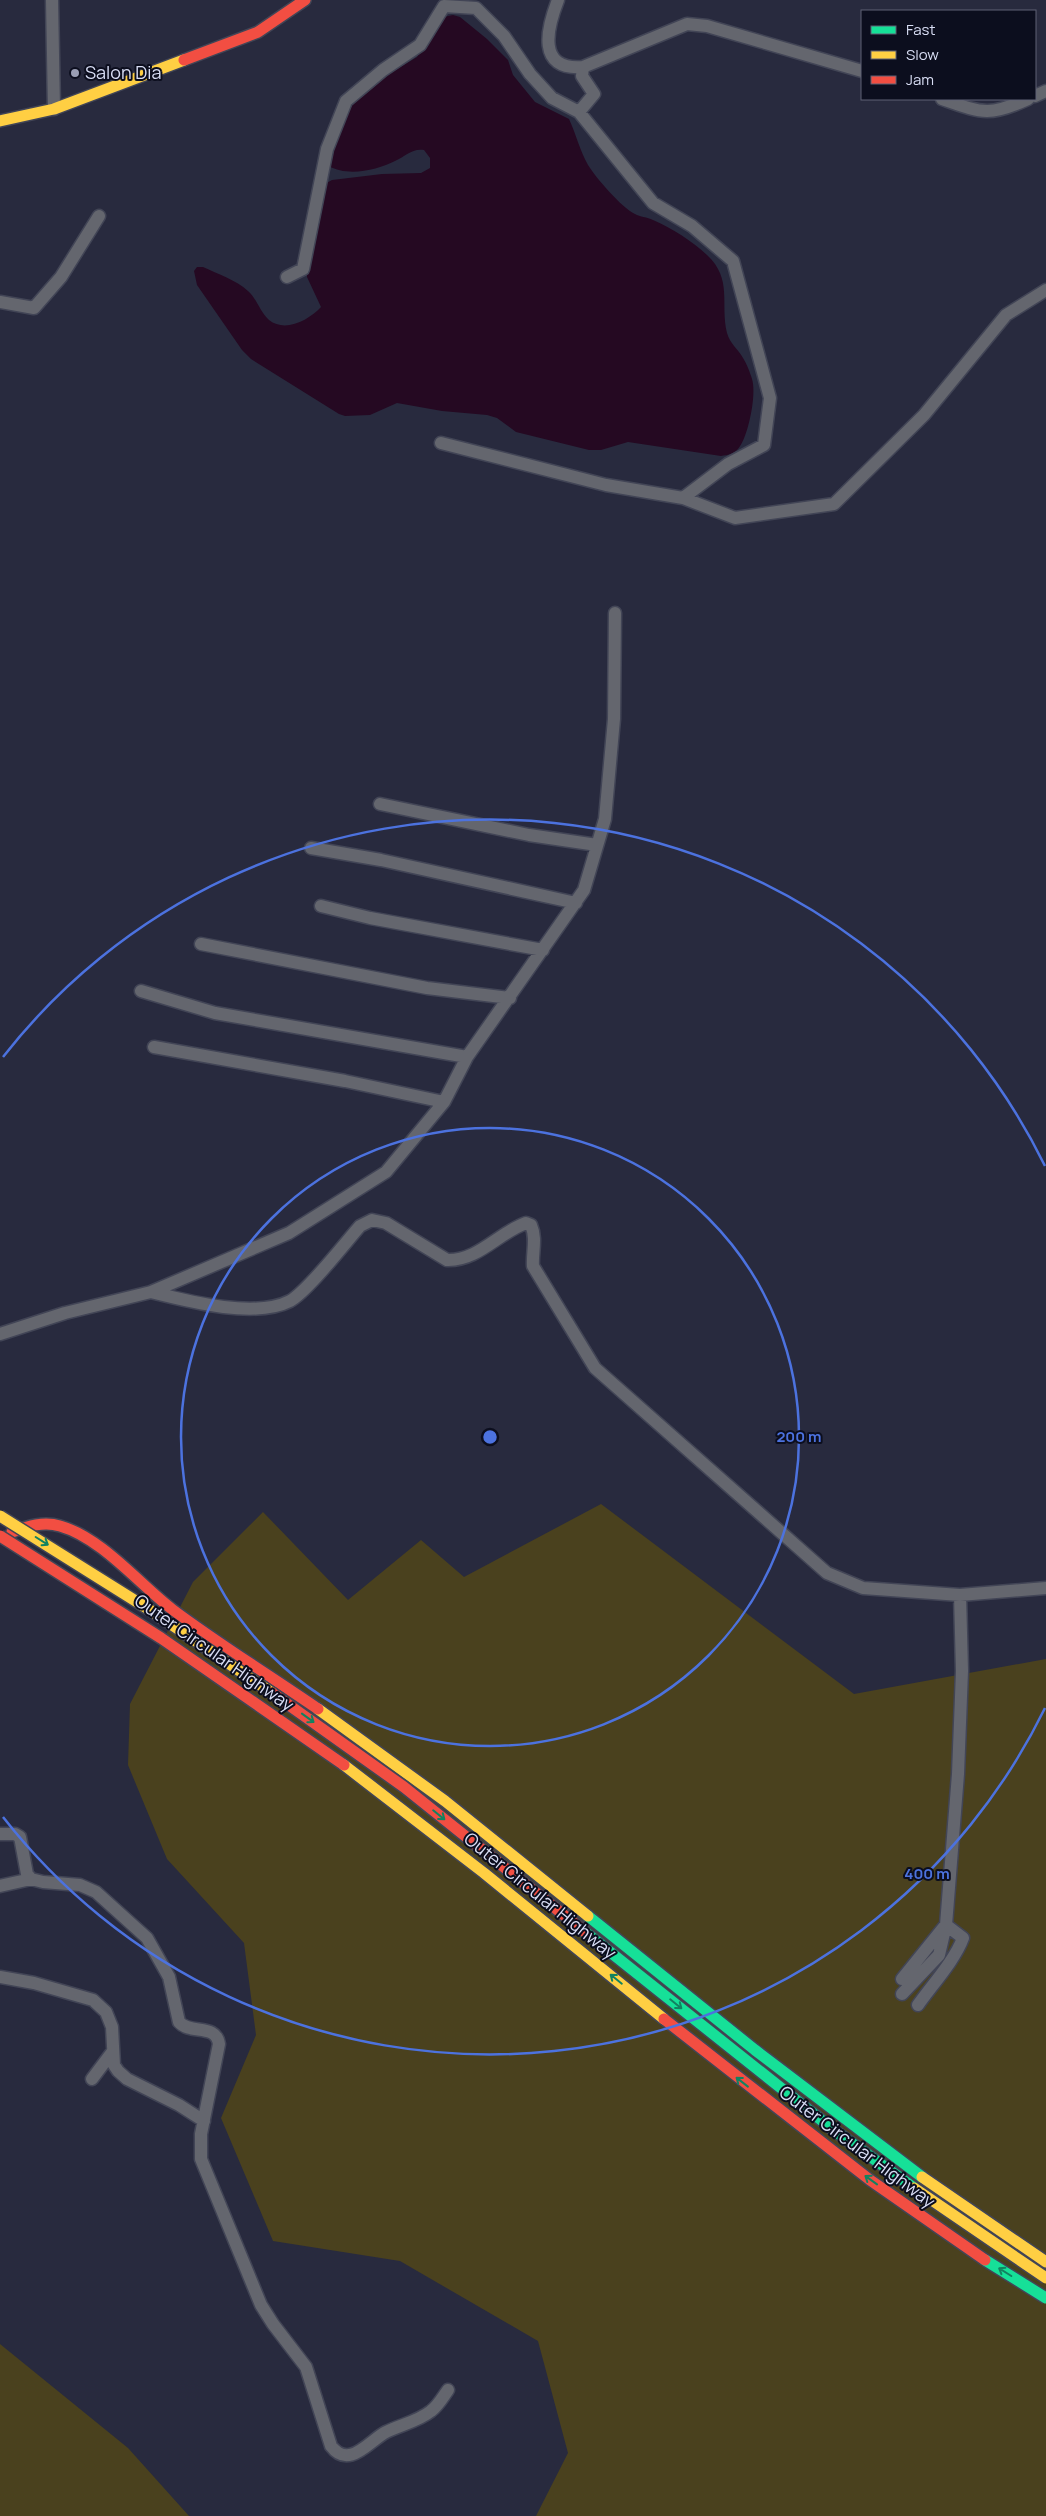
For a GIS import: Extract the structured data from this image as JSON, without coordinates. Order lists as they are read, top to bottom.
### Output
{
  "streets": {
    "main road": ["Outer Circular Highway"]
  },
  "places": ["Salon Dia"],
  "legend": ["Fast", "Slow", "Jam"],
  "rings": ["200 m", "400 m"]
}
